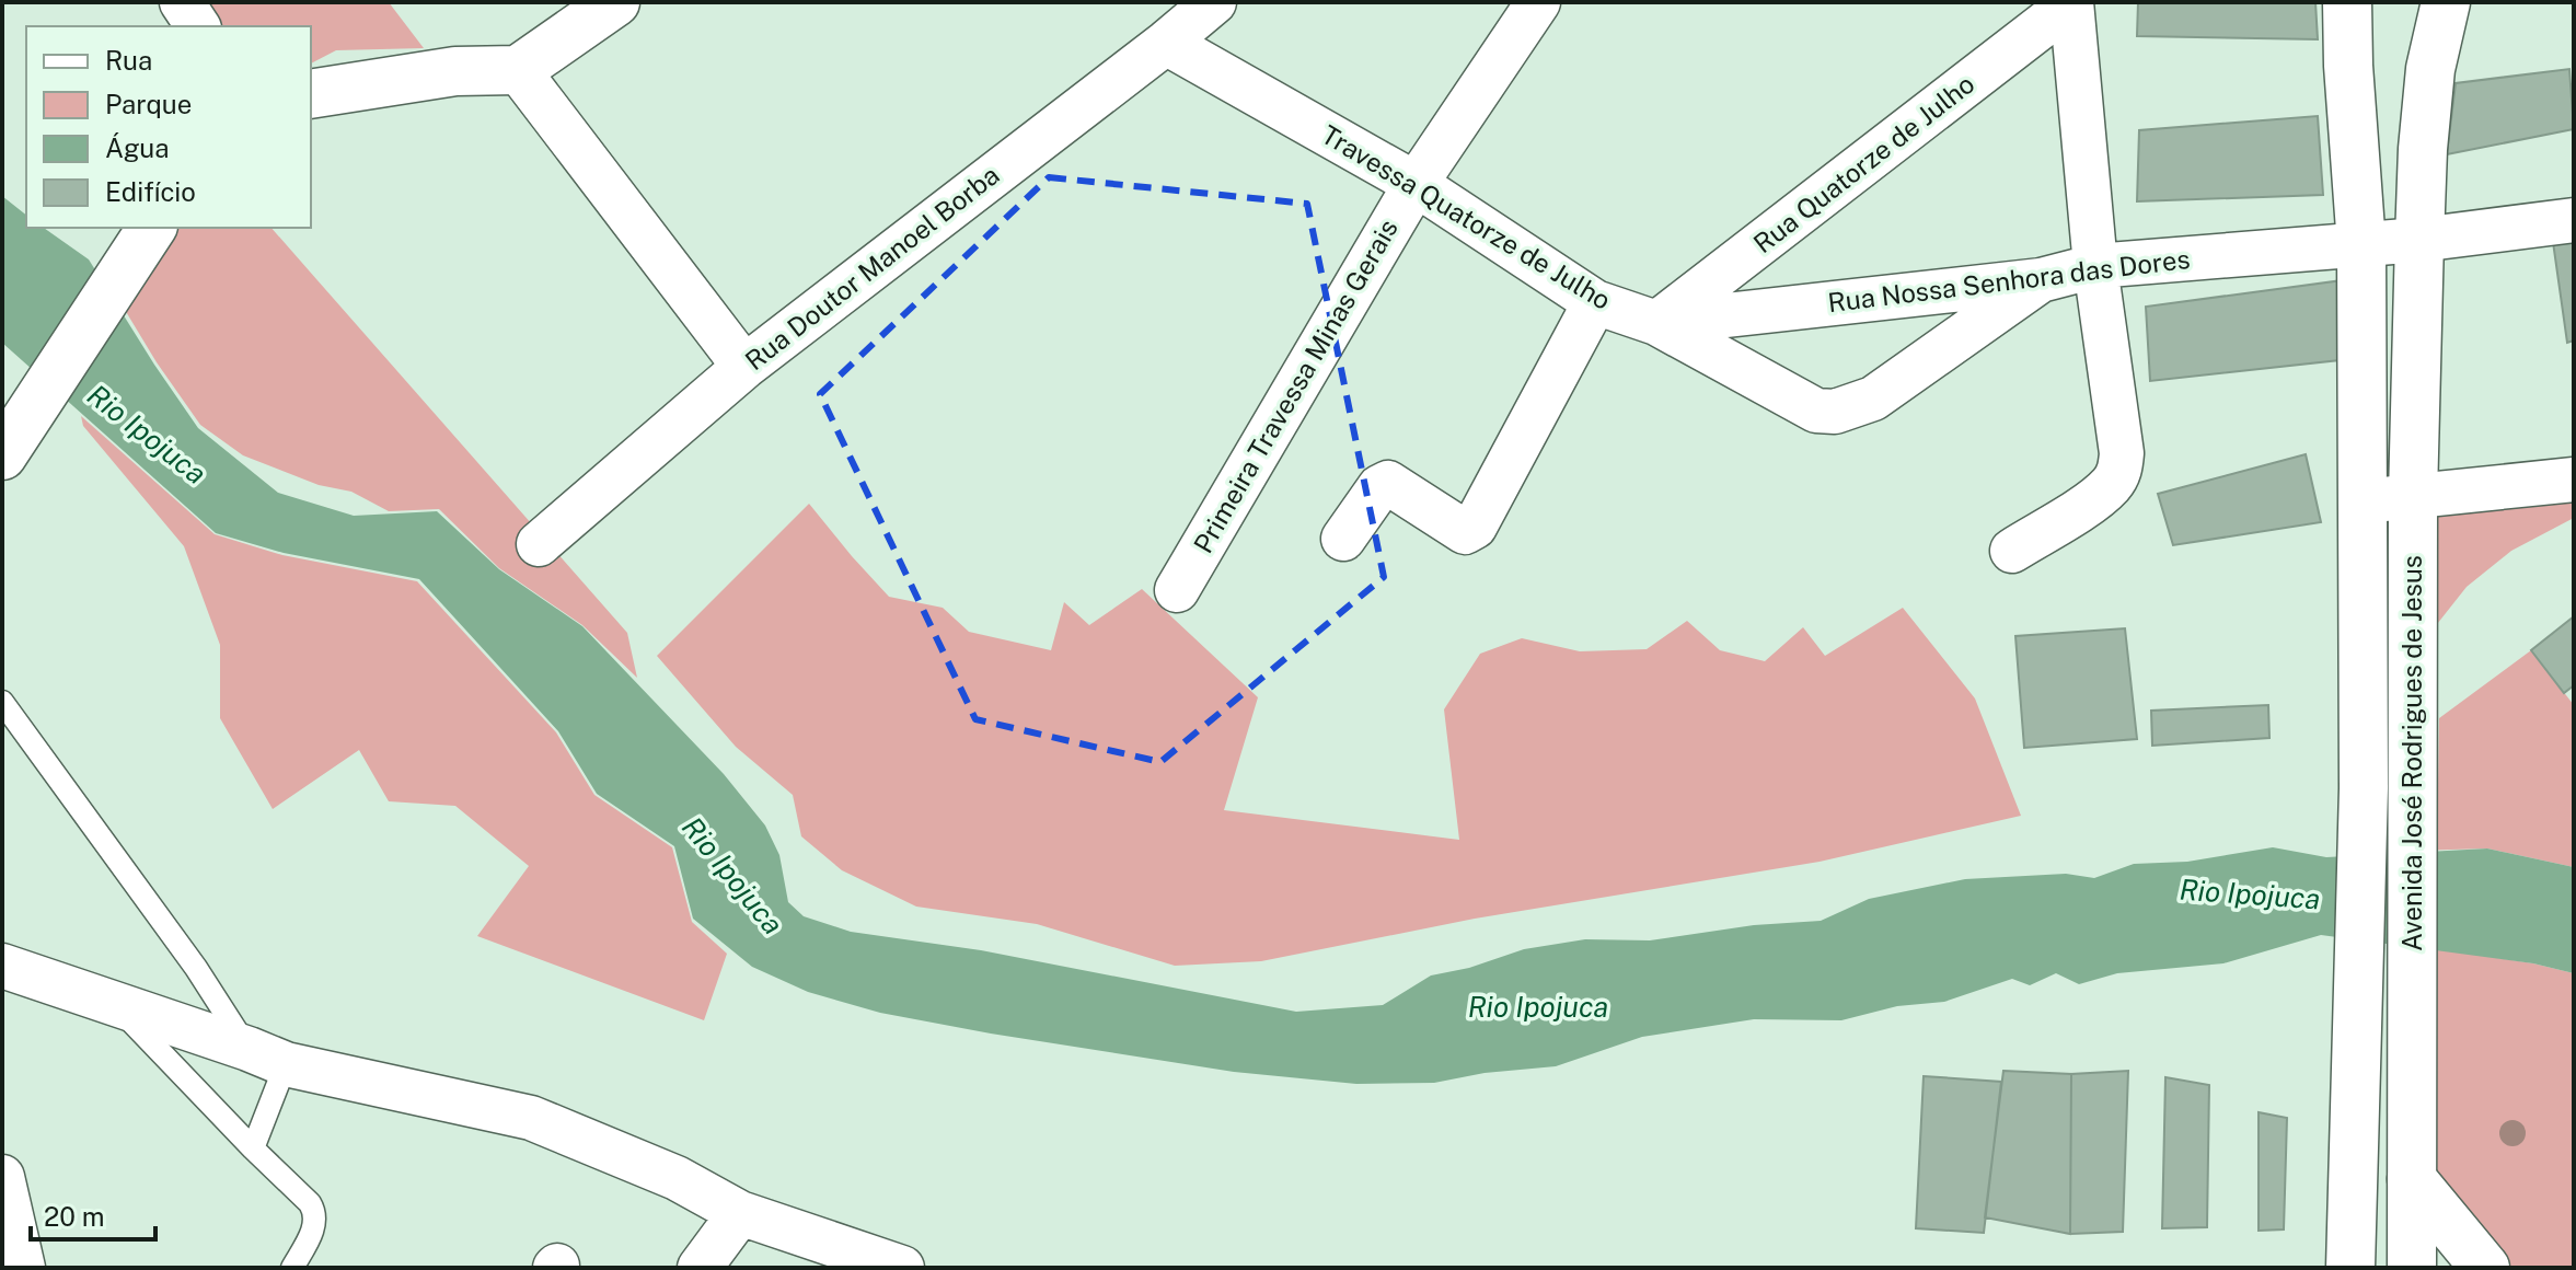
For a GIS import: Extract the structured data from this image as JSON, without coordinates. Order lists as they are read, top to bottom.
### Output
{
  "streets": {
    "main road": ["Avenida José Rodrigues de Jesus"],
    "street": [
      "Rua Quatorze de Julho",
      "Travessa Quatorze de Julho",
      "Rua Doutor Manoel Borba",
      "Rua Nossa Senhora das Dores",
      "Primeira Travessa Minas Gerais"
    ]
  },
  "crossings": [
    ["Rua Quatorze de Julho", "Travessa Quatorze de Julho"],
    ["Rua Quatorze de Julho", "Rua Nossa Senhora das Dores"],
    ["Travessa Quatorze de Julho", "Rua Doutor Manoel Borba"],
    ["Travessa Quatorze de Julho", "Rua Nossa Senhora das Dores"],
    ["Travessa Quatorze de Julho", "Primeira Travessa Minas Gerais"],
    ["Rua Nossa Senhora das Dores", "Avenida José Rodrigues de Jesus"]
  ],
  "water": ["Rio Ipojuca"],
  "legend": [
    "Rua",
    "Parque",
    "Água",
    "Edifício"
  ],
  "scale_bar": "20 m"
}
